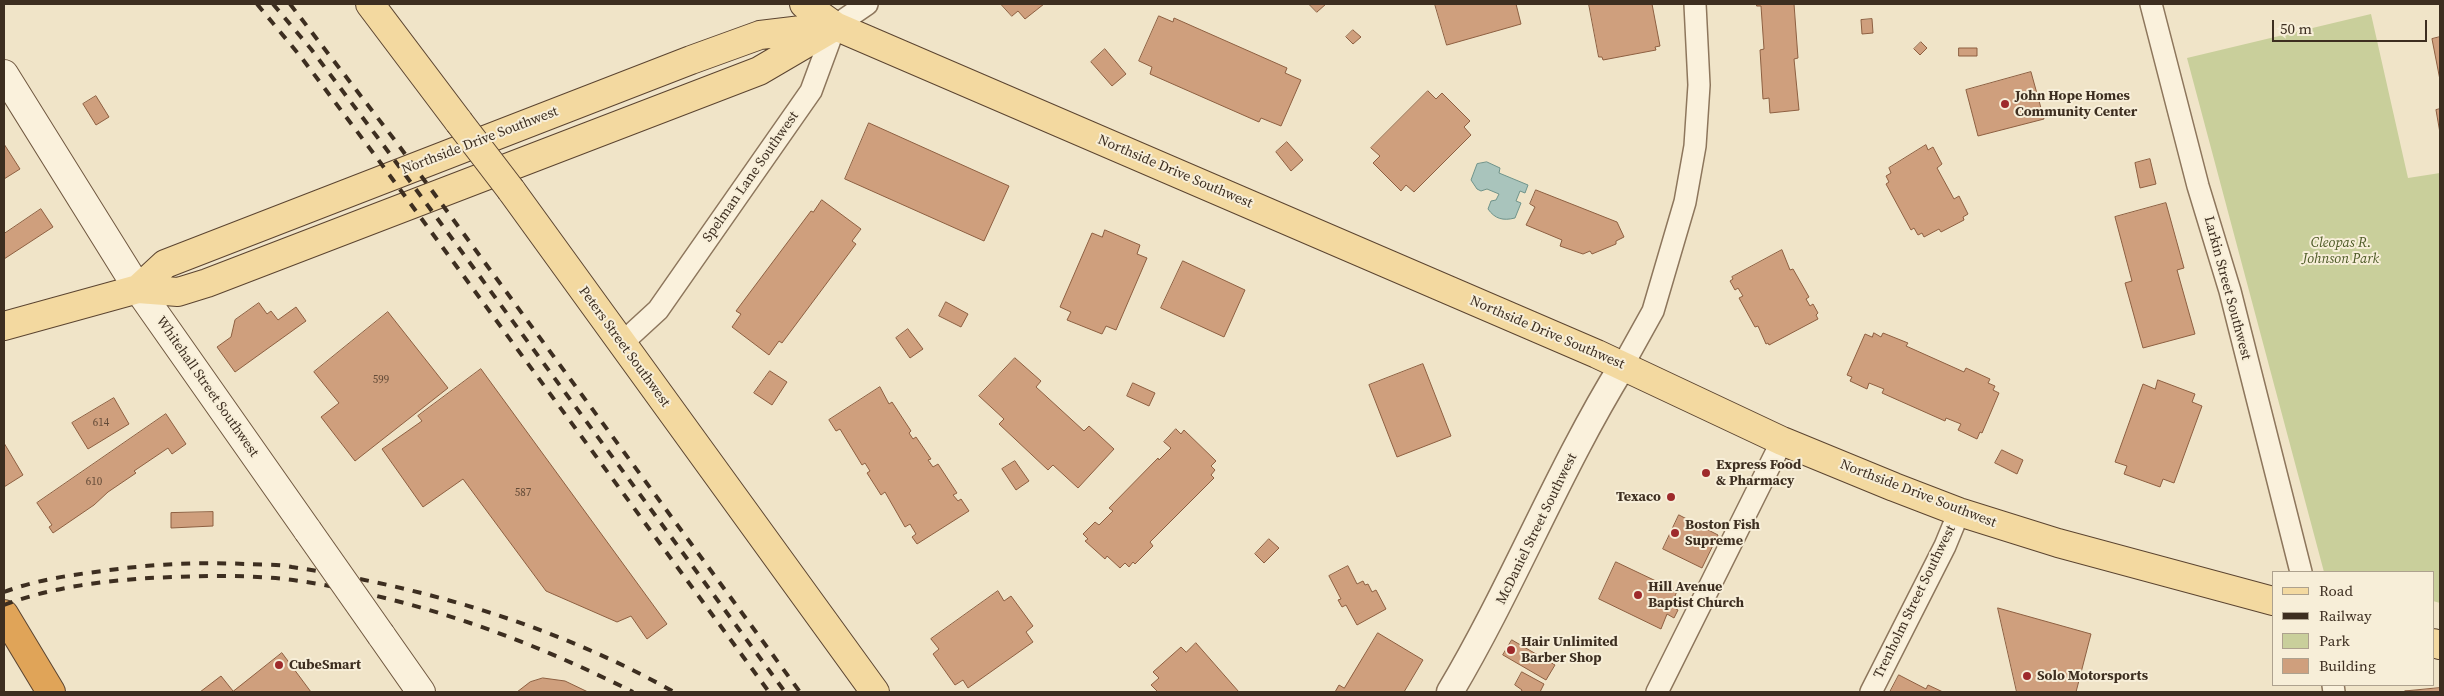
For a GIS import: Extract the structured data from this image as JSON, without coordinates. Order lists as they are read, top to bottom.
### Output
{
  "streets": {
    "main road": ["Northside Drive Southwest", "Peters Street Southwest", "Whitehall Street Southwest"],
    "street": [
      "Spelman Lane Southwest",
      "Larkin Street Southwest",
      "McDaniel Street Southwest",
      "Trenholm Street Southwest"
    ]
  },
  "crossings": [
    ["Northside Drive Southwest", "Spelman Lane Southwest"],
    ["Northside Drive Southwest", "Whitehall Street Southwest"],
    ["Northside Drive Southwest", "McDaniel Street Southwest"],
    ["Northside Drive Southwest", "Trenholm Street Southwest"],
    ["Spelman Lane Southwest", "Peters Street Southwest"]
  ],
  "parks": ["Cleopas R. Johnson Park"],
  "places": [
    "John Hope Homes Community Center",
    "Express Food & Pharmacy",
    "Texaco",
    "Boston Fish Supreme",
    "Hill Avenue Baptist Church",
    "Hair Unlimited Barber Shop",
    "CubeSmart",
    "Solo Motorsports"
  ],
  "house_numbers": [
    "599",
    "614",
    "610",
    "587"
  ],
  "legend": [
    "Road",
    "Railway",
    "Park",
    "Building"
  ],
  "scale_bar": "50 m"
}
